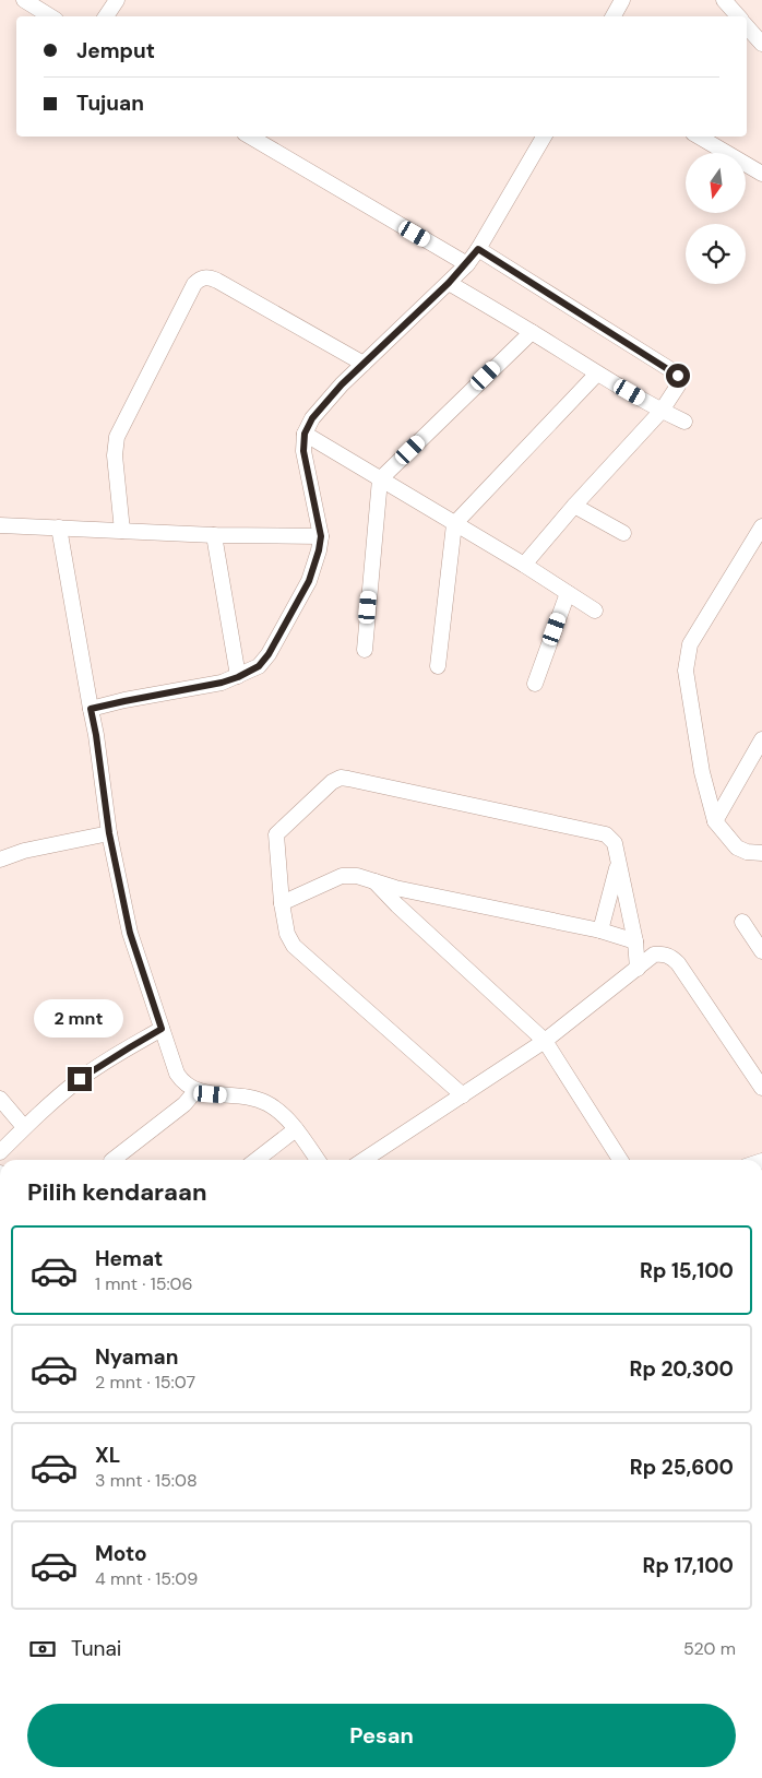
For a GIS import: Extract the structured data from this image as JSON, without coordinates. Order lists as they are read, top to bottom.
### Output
{
  "north": "bottom",
  "page": {
    "banner": ["Jemput", "Tujuan"],
    "bubble": "2 mnt",
    "heading": "Pilih kendaraan",
    "list": [
      {
        "name": "Hemat",
        "note": "1 mnt · 15:06",
        "value": "Rp 15,100"
      },
      {
        "name": "Nyaman",
        "note": "2 mnt · 15:07",
        "value": "Rp 20,300"
      },
      {
        "name": "XL",
        "note": "3 mnt · 15:08",
        "value": "Rp 25,600"
      },
      {
        "name": "Moto",
        "note": "4 mnt · 15:09",
        "value": "Rp 17,100"
      }
    ],
    "pay": ["Tunai", "520 m"],
    "buttons": "Pesan"
  }
}
